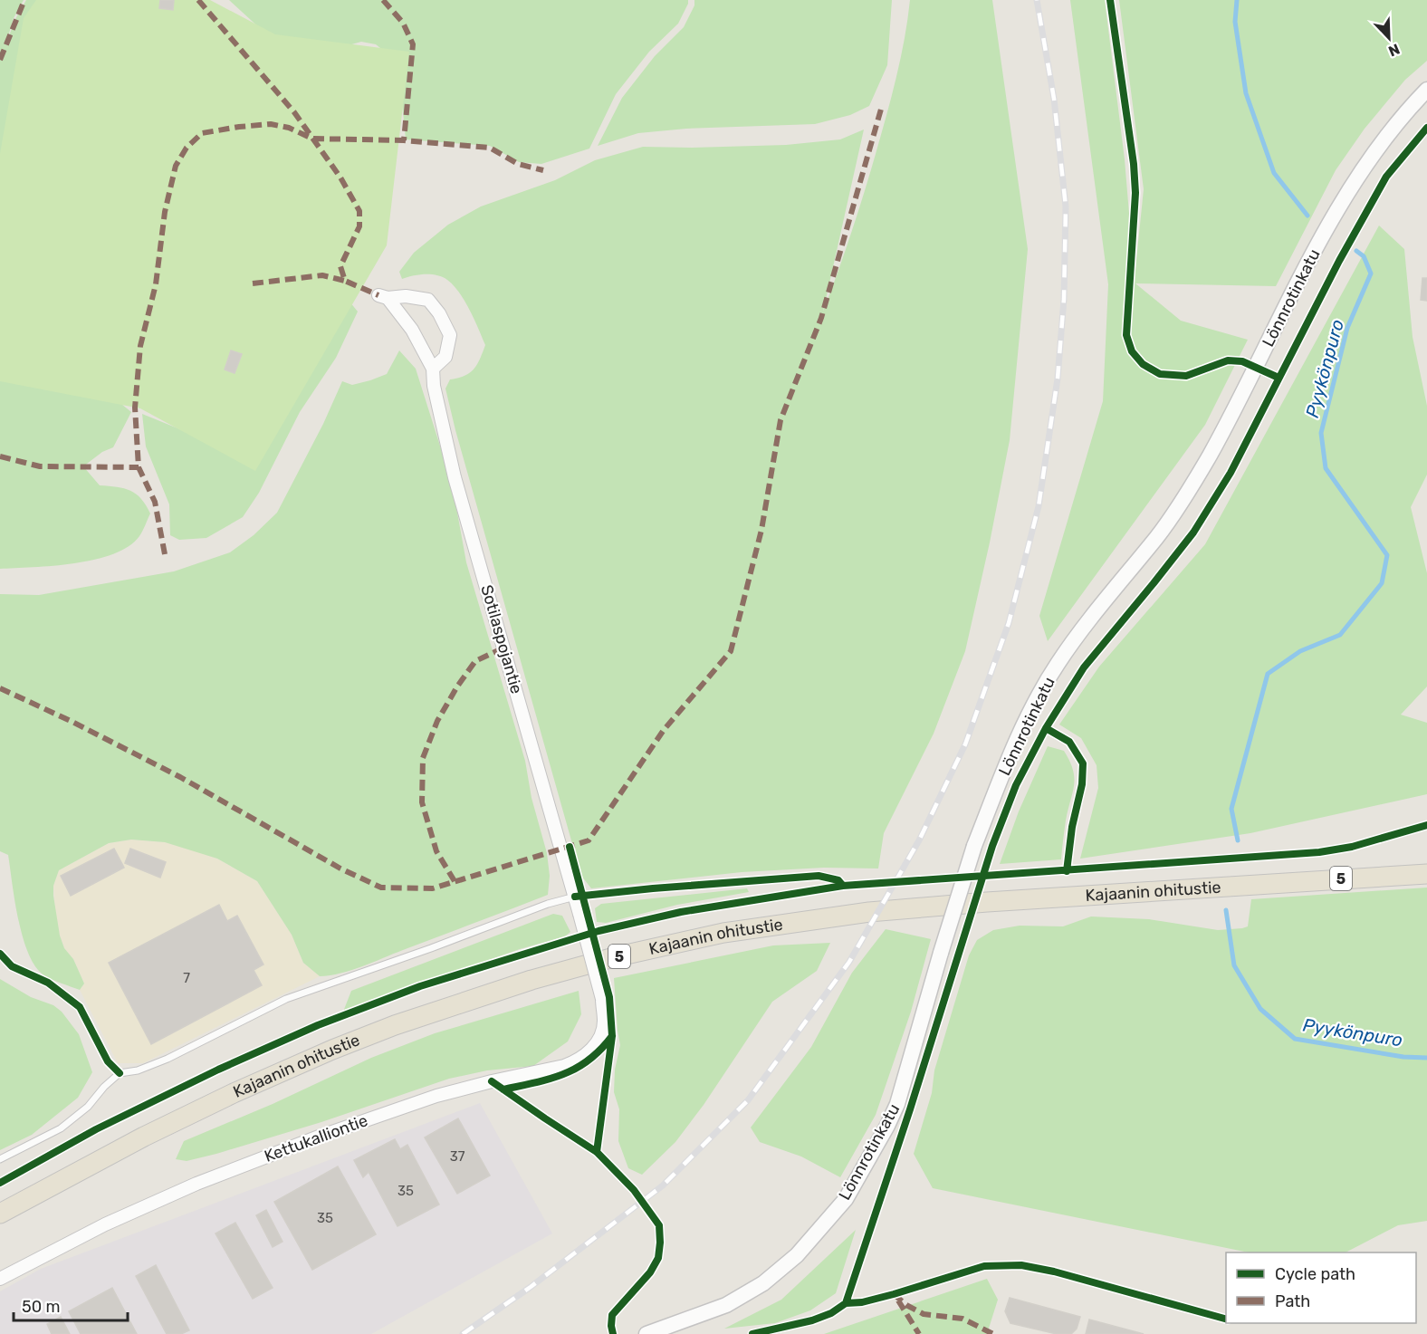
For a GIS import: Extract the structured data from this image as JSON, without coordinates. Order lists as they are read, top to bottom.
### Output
{
  "streets": {
    "highway": ["5", "Kajaanin ohitustie"],
    "street": ["Lönnrotinkatu", "Sotilaspojantie", "Kettukalliontie"]
  },
  "crossings": [
    ["Sotilaspojantie", "Kettukalliontie"],
    ["5", "Kajaanin ohitustie"]
  ],
  "water": ["Pyykönpuro"],
  "house_numbers": [
    "7",
    "37",
    "35",
    "35"
  ],
  "legend": ["Cycle path", "Path"],
  "scale_bar": "50 m",
  "north": "bottom right"
}
